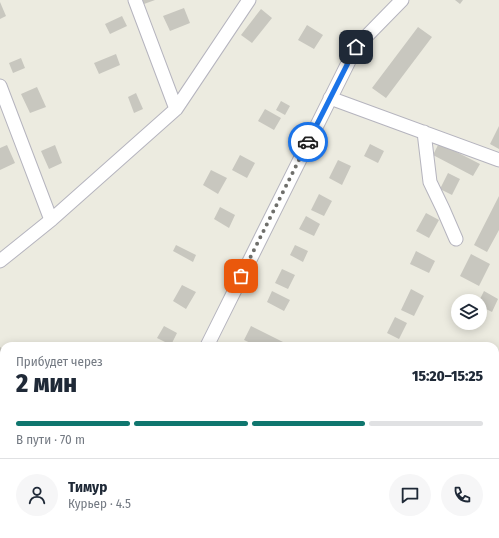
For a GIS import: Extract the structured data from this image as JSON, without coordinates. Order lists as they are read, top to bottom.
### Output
{
  "page": {
    "heading": ["2 мин", "Прибудет через", "15:20–15:25"],
    "panel": ["Тимур", "Курьер · 4.5"],
    "bar": "В пути · 70 m"
  }
}
